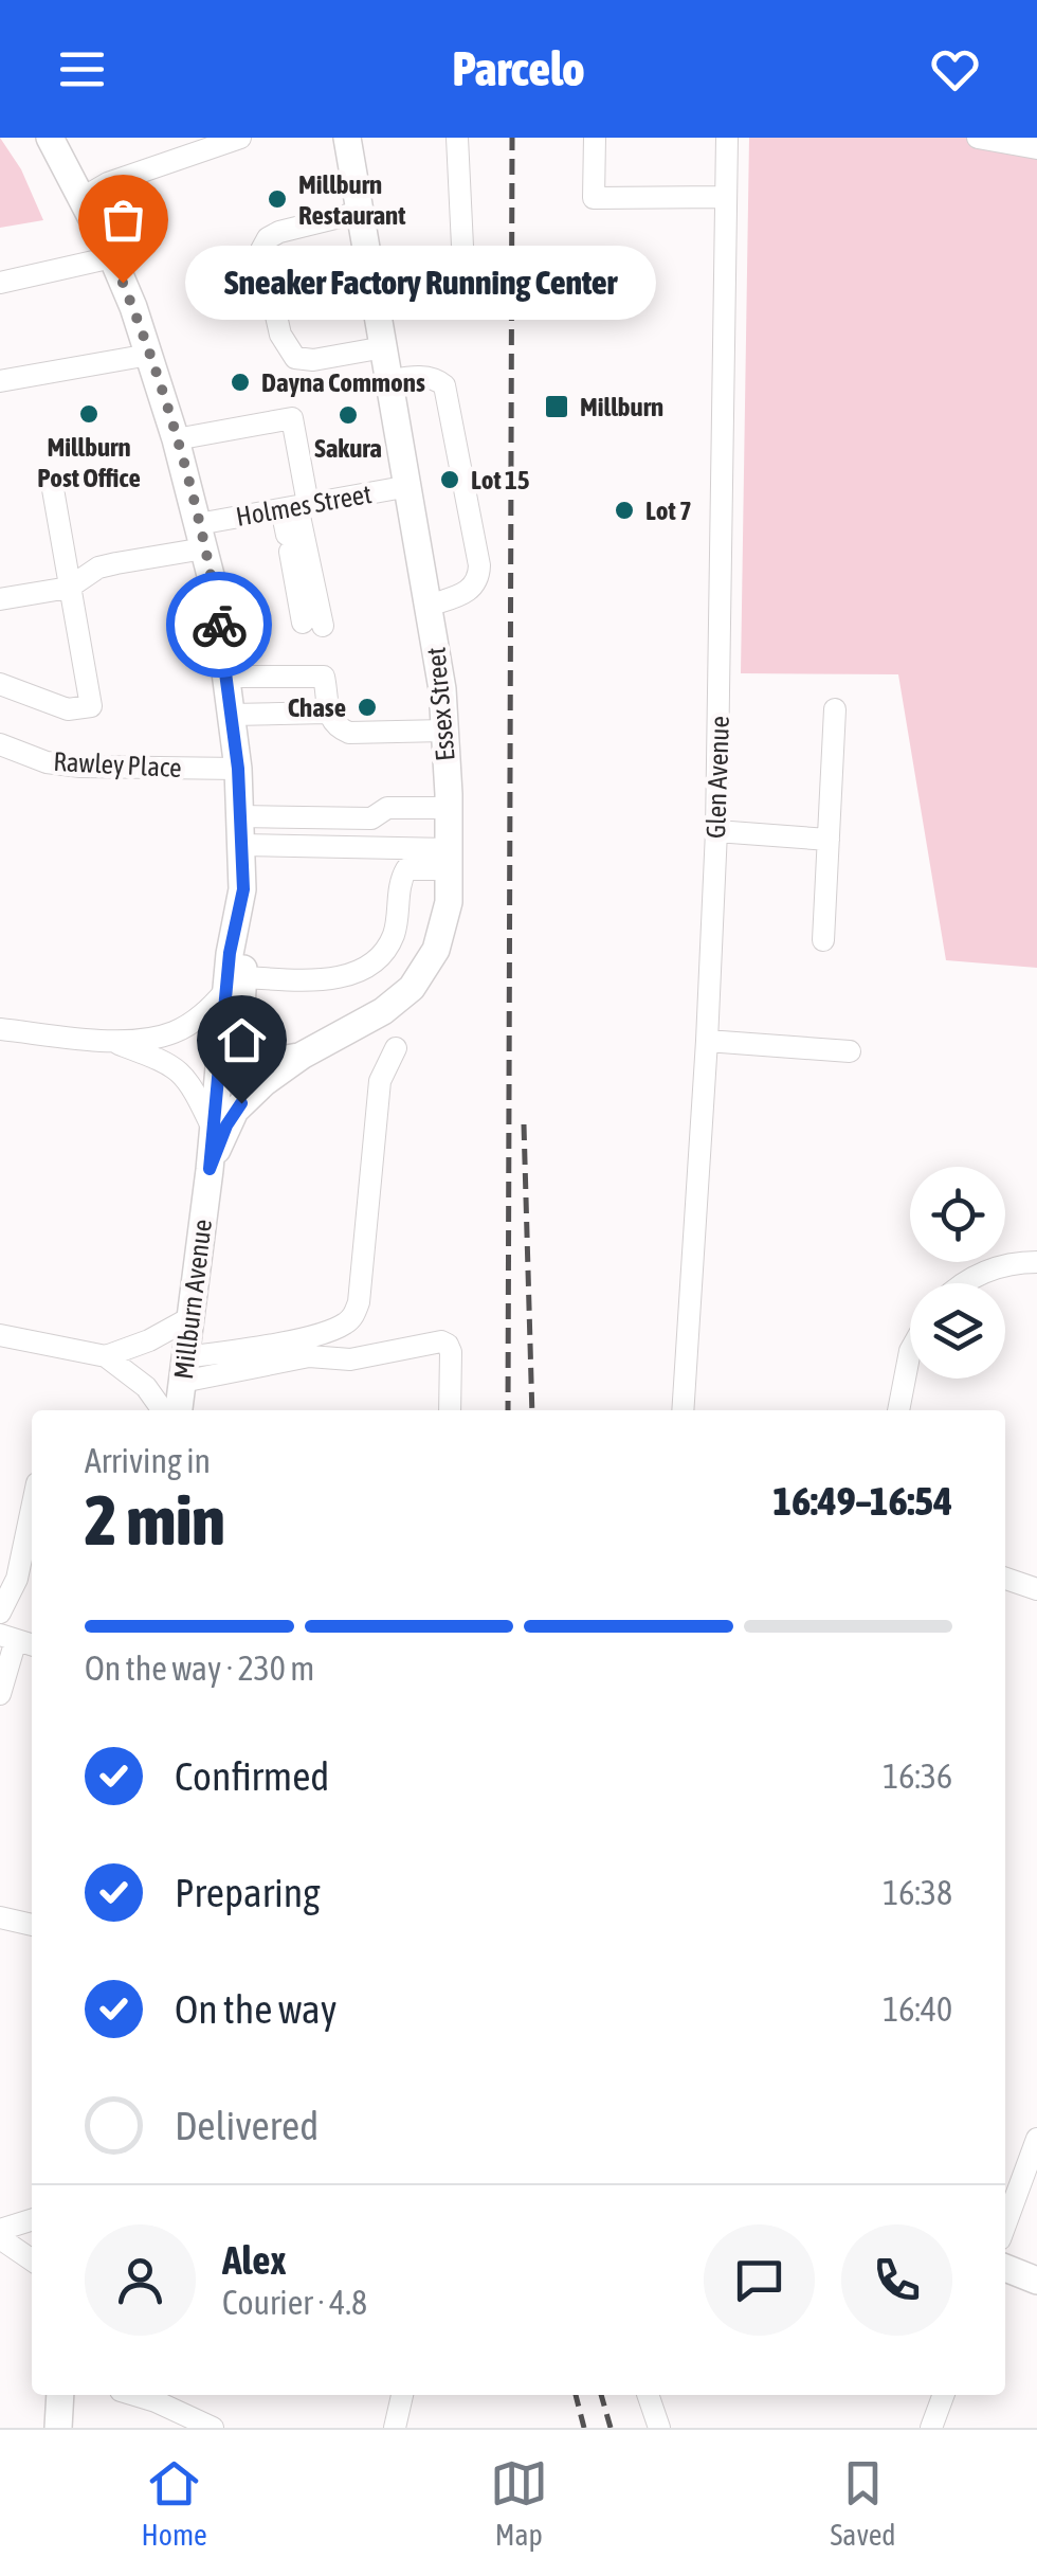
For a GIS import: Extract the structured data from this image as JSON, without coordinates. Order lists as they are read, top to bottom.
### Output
{
  "streets": {
    "main road": ["Essex Street", "Millburn Avenue"],
    "street": ["Holmes Street", "Rawley Place", "Glen Avenue"]
  },
  "crossings": [
    ["Holmes Street", "Essex Street"],
    ["Essex Street", "Millburn Avenue"]
  ],
  "places": {
    "other": [
      "Millburn Restaurant",
      "Sneaker Factory Running Center",
      "Dayna Commons",
      "Millburn Post Office",
      "Sakura",
      "Lot 15",
      "Lot 7",
      "Chase"
    ],
    "transit": ["Millburn"]
  },
  "page": {
    "header": "Parcelo",
    "bubble": "Sneaker Factory Running Center",
    "heading": ["2 min", "Arriving in", "16:49–16:54"],
    "panel": ["Alex", "Courier · 4.8"],
    "bar": "On the way · 230 m",
    "list": [
      ["Confirmed", "16:36"],
      ["Preparing", "16:38"],
      ["On the way", "16:40"],
      "Delivered"
    ],
    "tabs": ["Home", "Map", "Saved"]
  }
}
